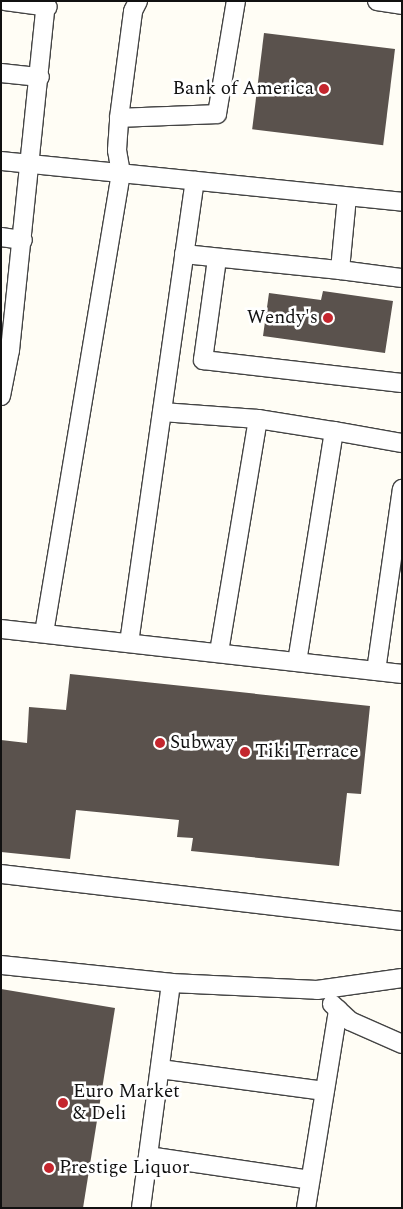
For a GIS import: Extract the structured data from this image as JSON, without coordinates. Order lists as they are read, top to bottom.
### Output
{
  "places": [
    "Bank of America",
    "Wendy's",
    "Subway",
    "Tiki Terrace",
    "Euro Market & Deli",
    "Prestige Liquor"
  ]
}
